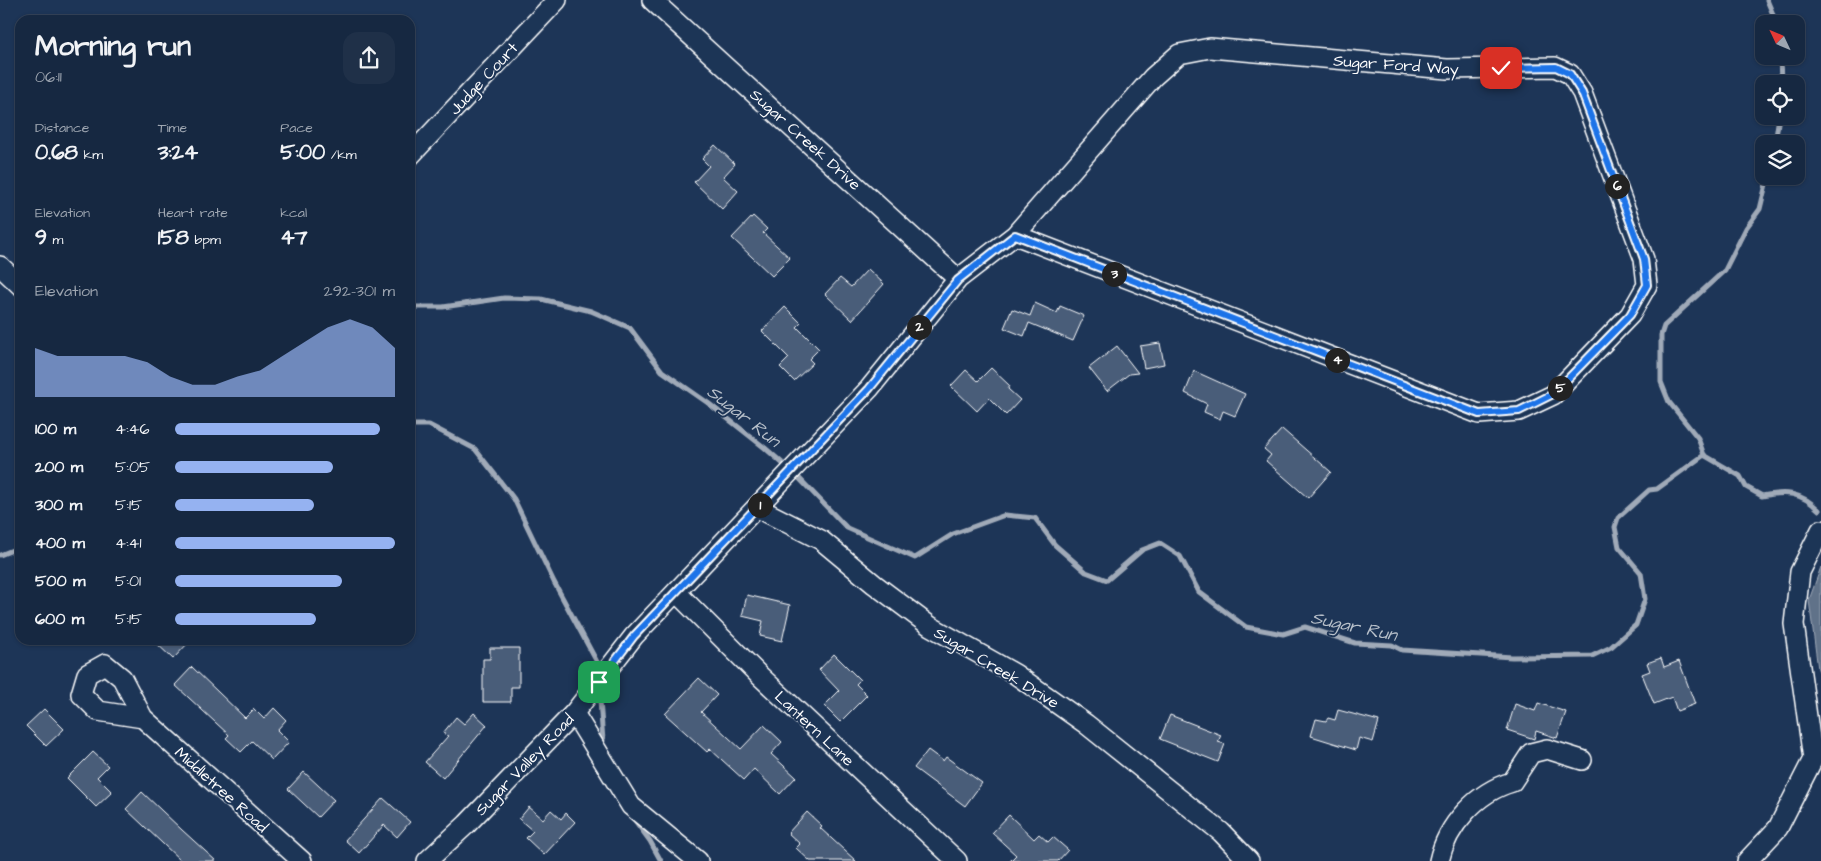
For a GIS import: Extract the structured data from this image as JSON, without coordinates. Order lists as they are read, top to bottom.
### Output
{
  "streets": {
    "street": [
      "Sugar Ford Way",
      "Judge Court",
      "Sugar Creek Drive",
      "Lantern Lane",
      "Sugar Valley Road",
      "Middletree Road"
    ]
  },
  "crossings": [
    ["Sugar Ford Way", "Sugar Creek Drive"],
    ["Sugar Ford Way", "Sugar Valley Road"],
    ["Sugar Creek Drive", "Sugar Valley Road"],
    ["Lantern Lane", "Sugar Valley Road"]
  ],
  "water": ["Sugar Run"],
  "north": "top left",
  "page": {
    "heading": ["Morning run", "06:11"],
    "stats": [
      ["Distance", "0.68 km"],
      ["Time", "3:24"],
      ["Pace", "5:00 /km"],
      ["Elevation", "9 m"],
      ["Heart rate", "158 bpm"],
      ["kcal", "47"]
    ],
    "pins": [
      "6",
      "3",
      "2",
      "4",
      "5",
      "1"
    ],
    "chart": ["Elevation", "292–301 m"],
    "list": [
      {
        "name": "100 m",
        "note": "4:46"
      },
      {
        "name": "200 m",
        "note": "5:05"
      },
      {
        "name": "300 m",
        "note": "5:15"
      },
      {
        "name": "400 m",
        "note": "4:41"
      },
      {
        "name": "500 m",
        "note": "5:01"
      },
      {
        "name": "600 m",
        "note": "5:15"
      }
    ]
  }
}
